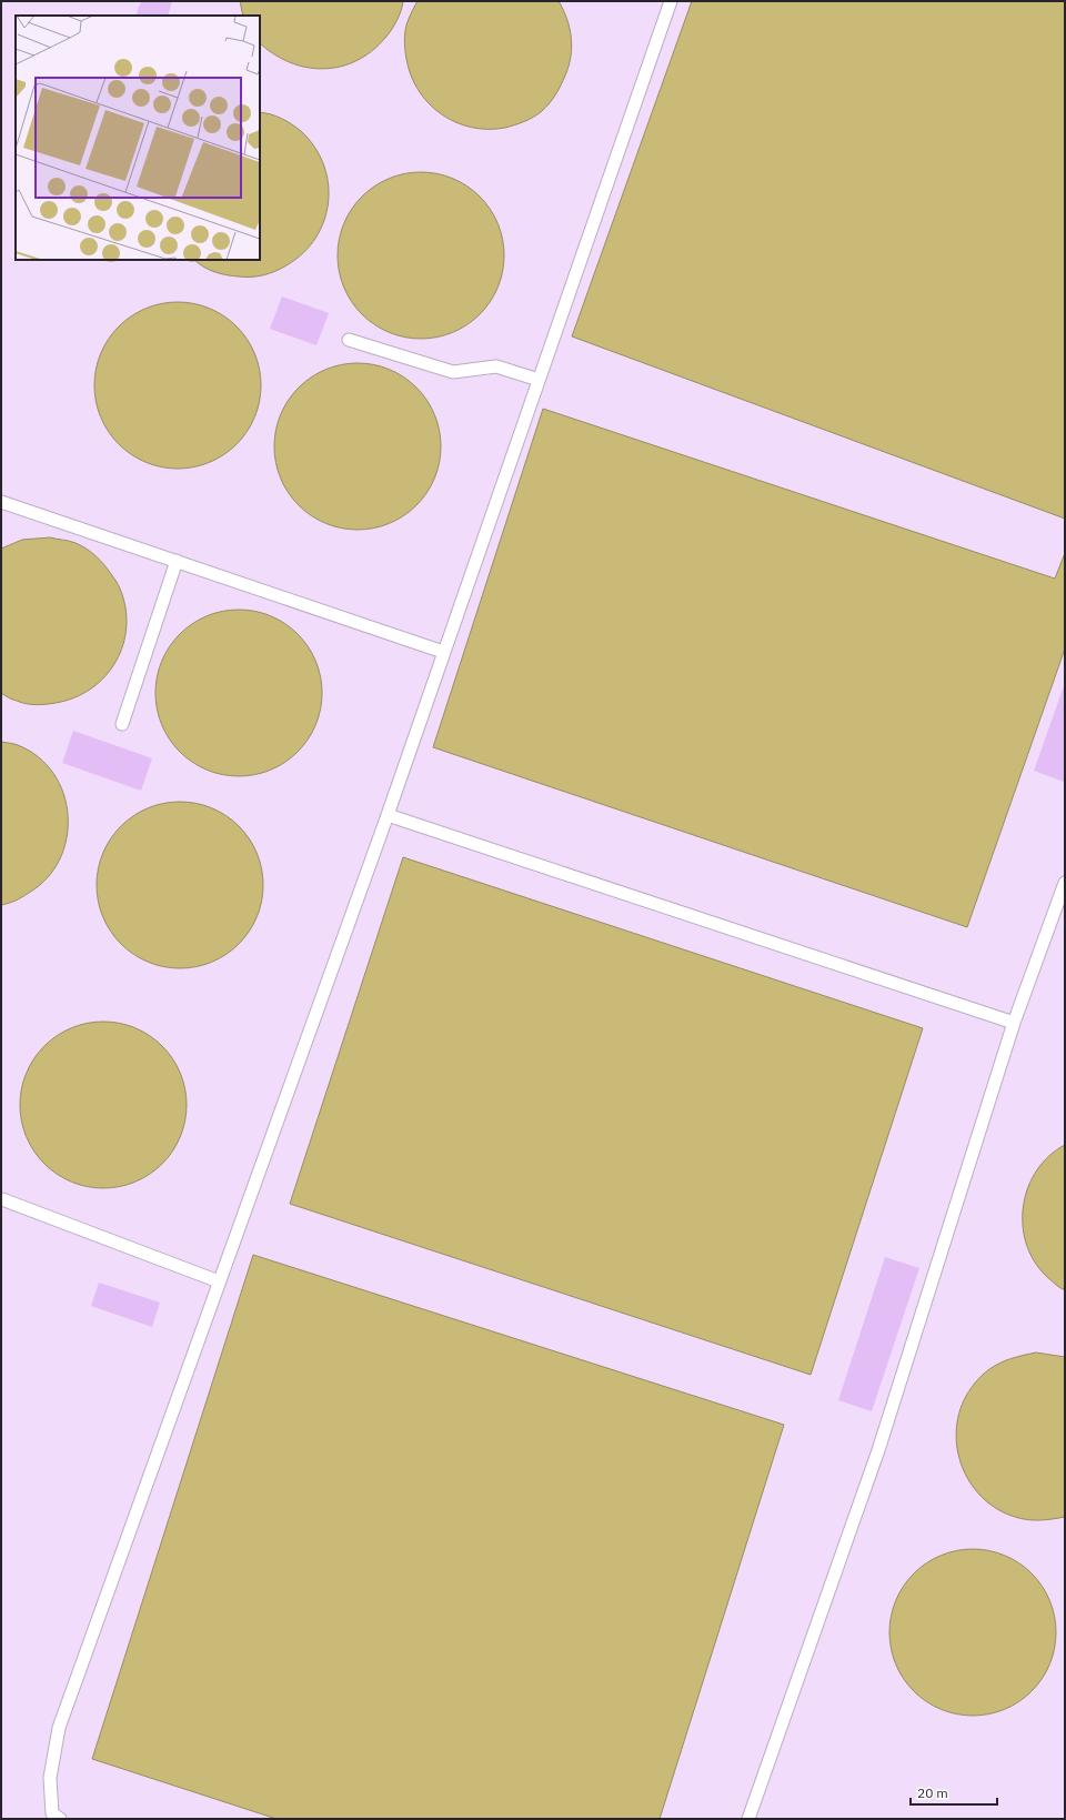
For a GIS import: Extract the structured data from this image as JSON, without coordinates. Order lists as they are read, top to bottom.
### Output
{
  "scale_bar": "20 m"
}
